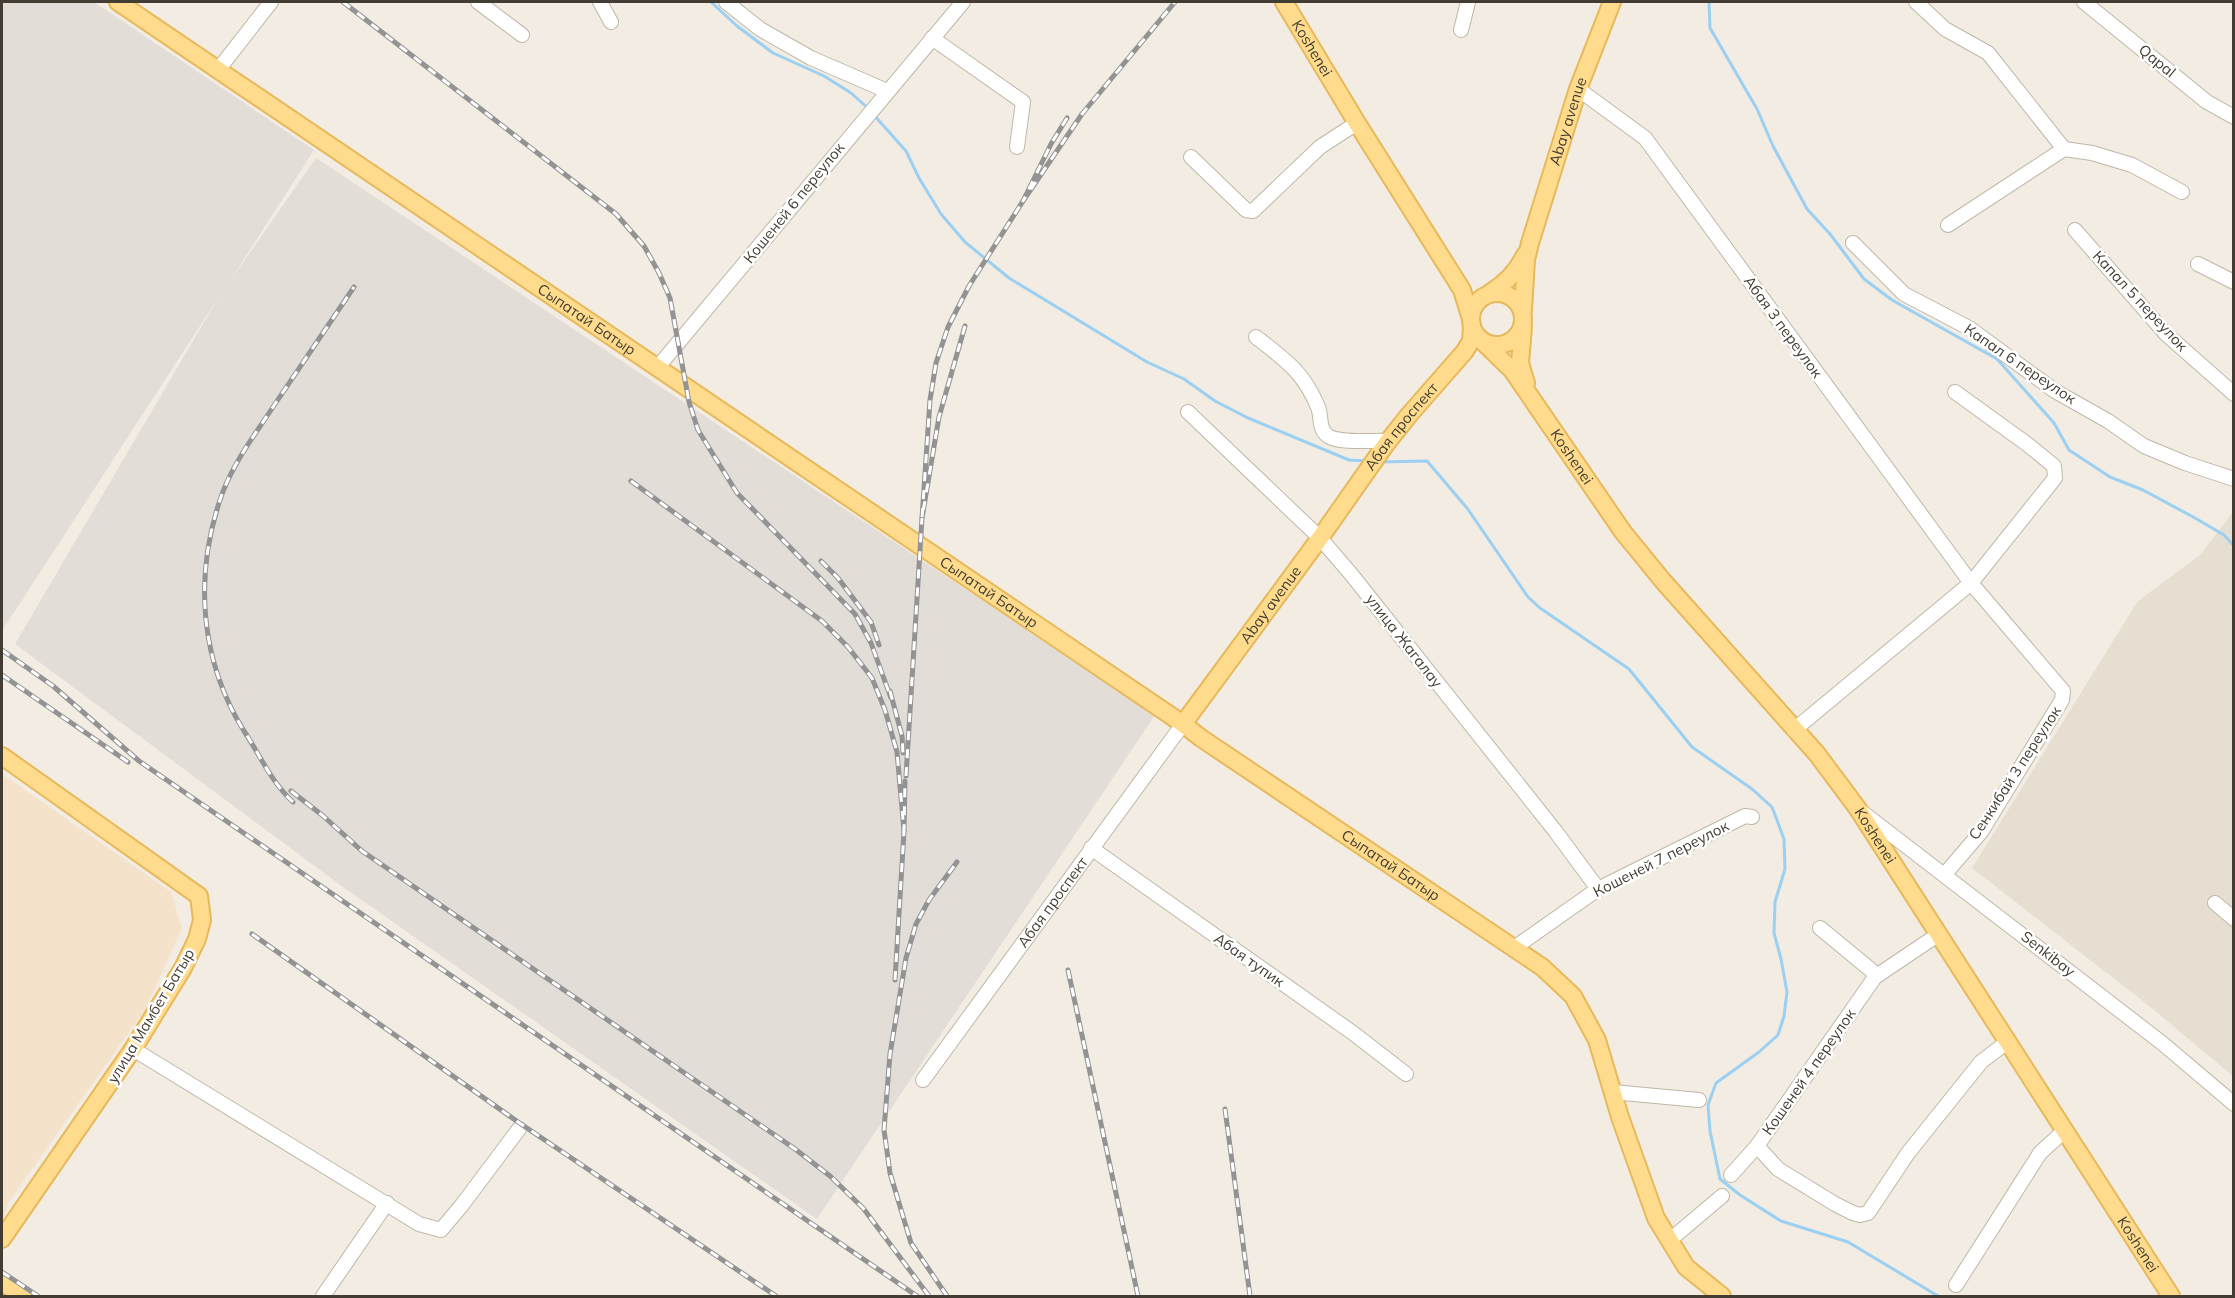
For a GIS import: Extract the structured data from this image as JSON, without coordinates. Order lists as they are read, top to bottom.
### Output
{
  "streets": {
    "main road": [
      "Koshenei",
      "Abay avenue",
      "Сыпатай Батыр",
      "Абая проспект",
      "улица Мамбет Батыр"
    ],
    "street": [
      "Qapal",
      "Кошеней 6 переулок",
      "Капал 5 переулок",
      "Абая 3 переулок",
      "Капал 6 переулок",
      "улица Жагалау",
      "Сенкибай 3 переулок",
      "Кошеней 7 переулок",
      "Senkibay",
      "Абая тупик",
      "Кошеней 4 переулок"
    ]
  },
  "crossings": [
    ["Koshenei", "Senkibay"],
    ["Koshenei", "Кошеней 4 переулок"],
    ["Abay avenue", "Сыпатай Батыр"],
    ["Abay avenue", "Абая 3 переулок"],
    ["Abay avenue", "Абая проспект"],
    ["Abay avenue", "улица Жагалау"],
    ["Кошеней 6 переулок", "Сыпатай Батыр"],
    ["Сыпатай Батыр", "Абая проспект"],
    ["Сыпатай Батыр", "Кошеней 7 переулок"],
    ["Абая 3 переулок", "Сенкибай 3 переулок"],
    ["Абая проспект", "Абая тупик"],
    ["улица Жагалау", "Кошеней 7 переулок"],
    ["Сенкибай 3 переулок", "Senkibay"]
  ]
}
